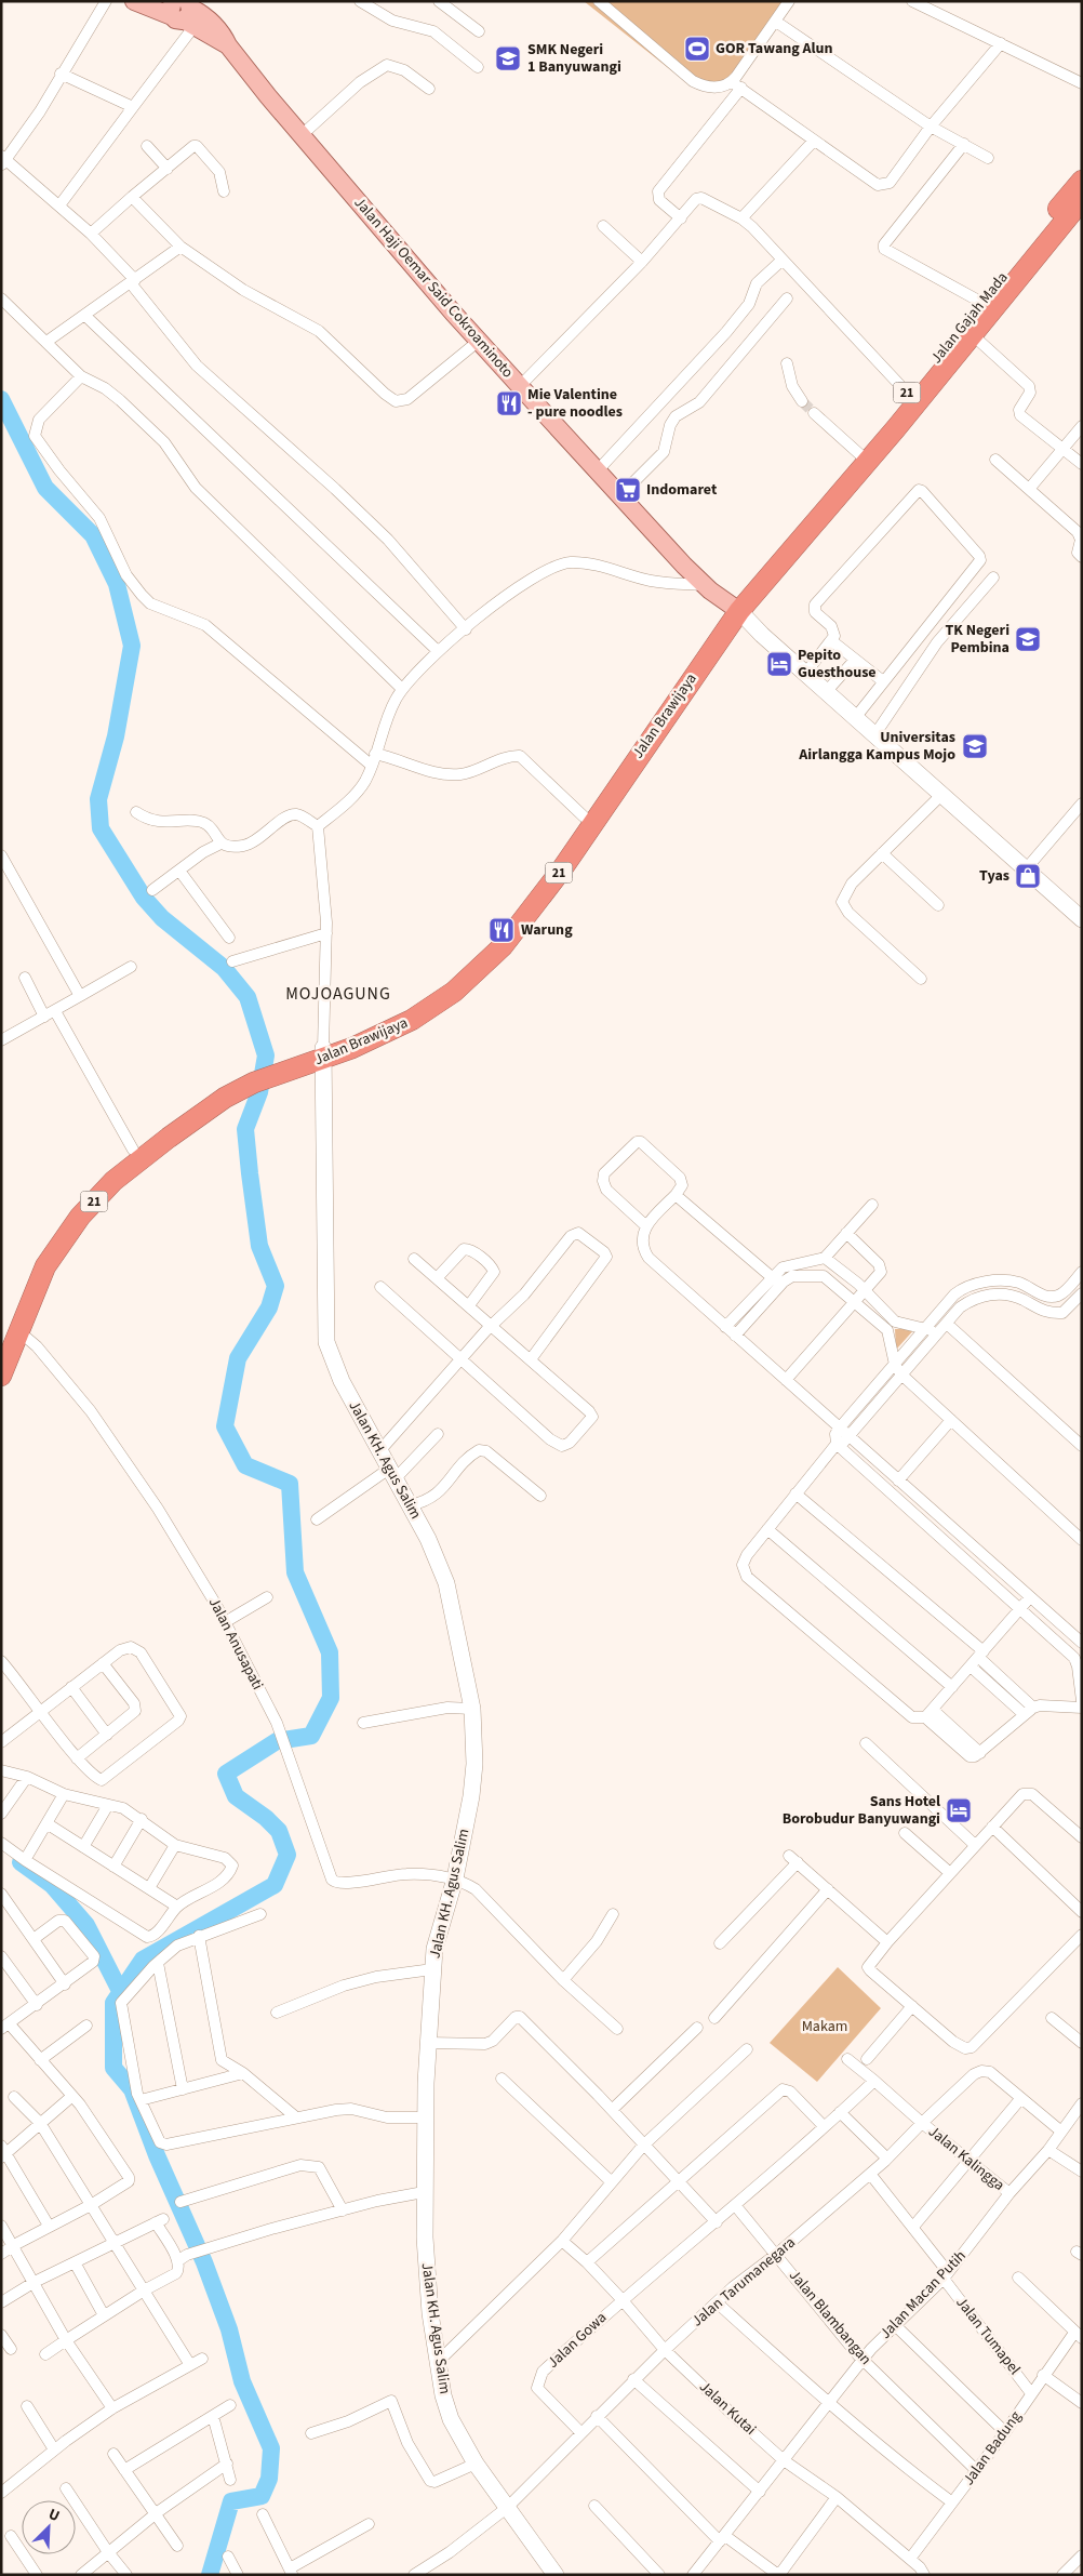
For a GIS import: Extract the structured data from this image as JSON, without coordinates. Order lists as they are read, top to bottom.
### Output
{
  "streets": {
    "highway": ["Jalan Gajah Mada", "21", "Jalan Brawijaya"],
    "main road": ["Jalan Haji Oemar Said Cokroaminoto"],
    "street": [
      "Jalan KH. Agus Salim",
      "Jalan Anusapati",
      "Jalan Kalingga",
      "Jalan Tarumanegara",
      "Jalan Macan Putih",
      "Jalan Blambangan",
      "Jalan Tumapel",
      "Jalan Gowa",
      "Jalan Kutai",
      "Jalan Badung"
    ]
  },
  "crossings": [
    ["Jalan Haji Oemar Said Cokroaminoto", "Jalan Gajah Mada"],
    ["Jalan Haji Oemar Said Cokroaminoto", "Jalan Brawijaya"],
    ["Jalan Gajah Mada", "21"],
    ["Jalan Gajah Mada", "Jalan Brawijaya"],
    ["21", "Jalan Brawijaya"],
    ["Jalan Brawijaya", "Jalan KH. Agus Salim"],
    ["Jalan Brawijaya", "Jalan Anusapati"],
    ["Jalan KH. Agus Salim", "Jalan Anusapati"],
    ["Jalan KH. Agus Salim", "Jalan Tarumanegara"],
    ["Jalan Kalingga", "Jalan Tarumanegara"],
    ["Jalan Kalingga", "Jalan Macan Putih"],
    ["Jalan Tarumanegara", "Jalan Blambangan"],
    ["Jalan Tarumanegara", "Jalan Tumapel"],
    ["Jalan Tarumanegara", "Jalan Gowa"],
    ["Jalan Tarumanegara", "Jalan Kutai"],
    ["Jalan Macan Putih", "Jalan Blambangan"],
    ["Jalan Macan Putih", "Jalan Tumapel"],
    ["Jalan Macan Putih", "Jalan Kutai"],
    ["Jalan Blambangan", "Jalan Badung"],
    ["Jalan Tumapel", "Jalan Badung"],
    ["Jalan Gowa", "Jalan Kutai"],
    ["Jalan Kutai", "Jalan Badung"]
  ],
  "districts": ["MOJOAGUNG"],
  "parks": ["Makam"],
  "places": {
    "sports": ["GOR Tawang Alun"],
    "school or university": ["SMK Negeri 1 Banyuwangi", "TK Negeri Pembina", "Universitas Airlangga Kampus Mojo"],
    "restaurant": ["Mie Valentine - pure noodles", "Warung"],
    "supermarket": ["Indomaret"],
    "hotel": ["Pepito Guesthouse", "Sans Hotel Borobudur Banyuwangi"],
    "shop": ["Tyas"]
  },
  "north": "top right"
}
